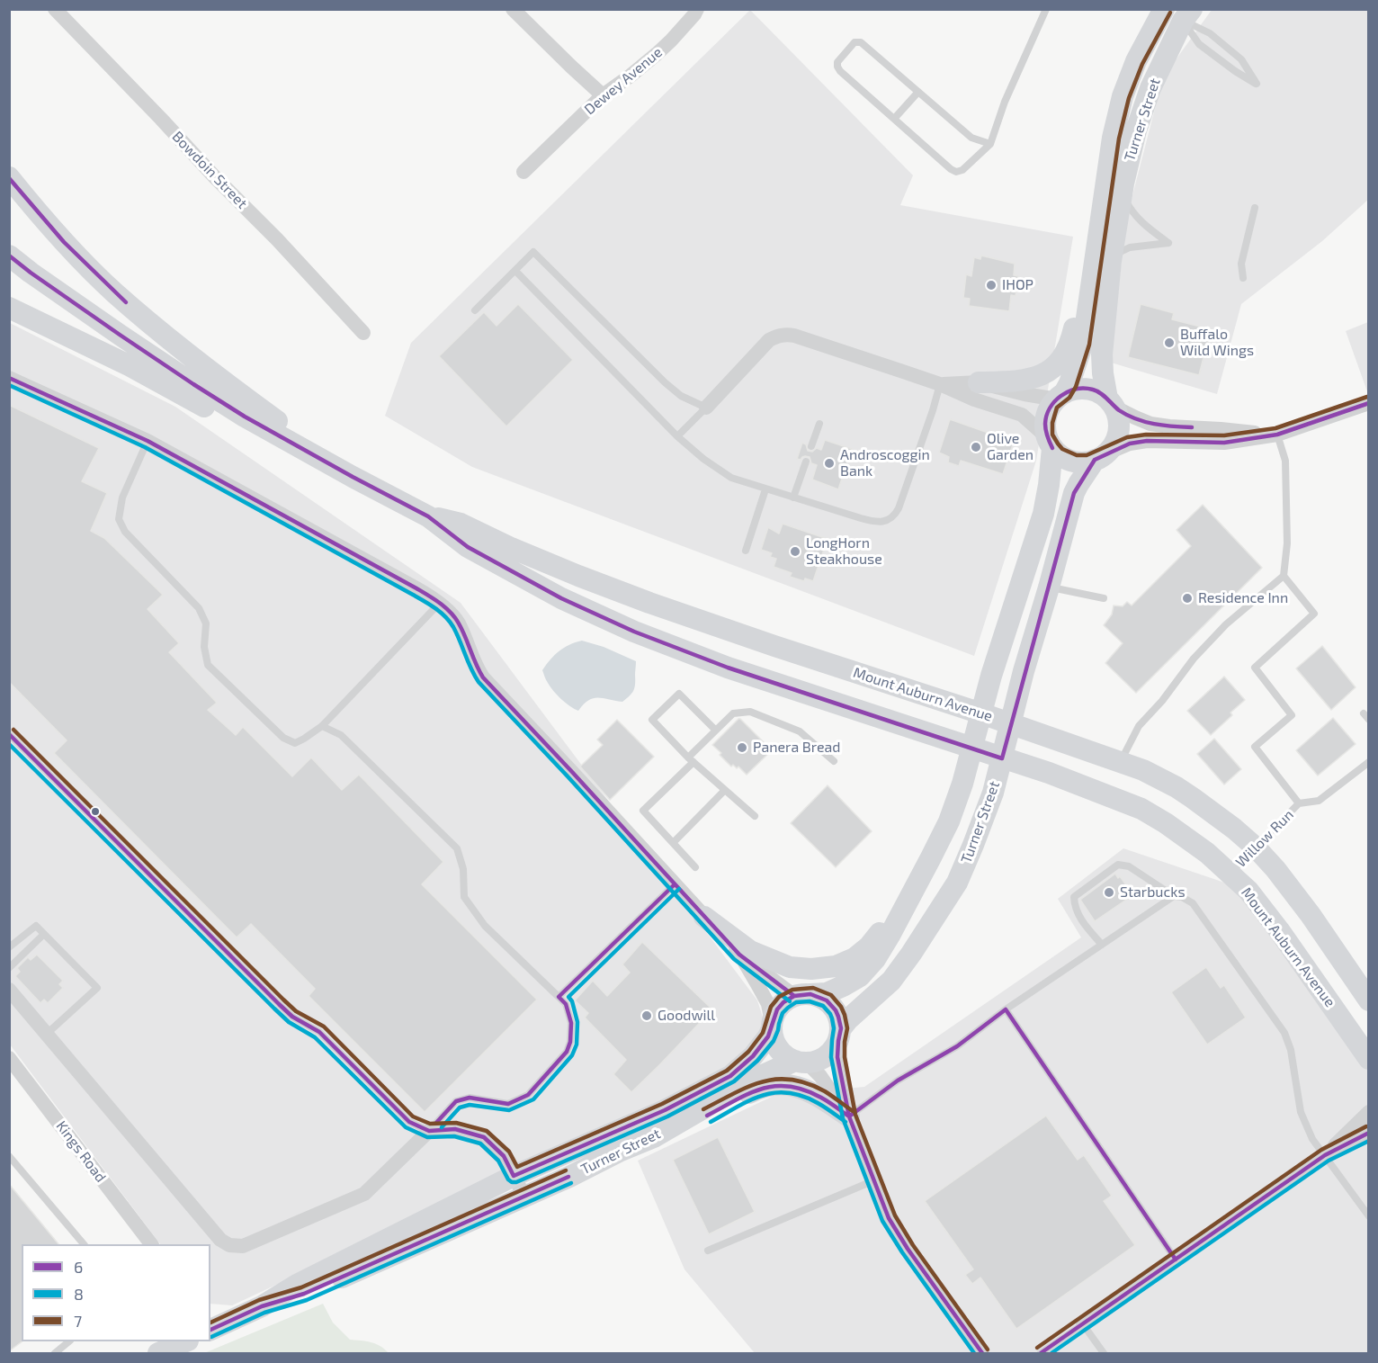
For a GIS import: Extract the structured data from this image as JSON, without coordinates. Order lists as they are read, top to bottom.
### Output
{
  "streets": {
    "main road": ["Turner Street", "Mount Auburn Avenue"],
    "street": ["Dewey Avenue", "Bowdoin Street", "Kings Road"],
    "lane": ["Willow Run"]
  },
  "crossings": [
    ["Turner Street", "Mount Auburn Avenue"],
    ["Mount Auburn Avenue", "Willow Run"]
  ],
  "places": [
    "IHOP",
    "Buffalo Wild Wings",
    "Olive Garden",
    "Androscoggin Bank",
    "LongHorn Steakhouse",
    "Residence Inn",
    "Panera Bread",
    "Starbucks",
    "Goodwill"
  ],
  "lines": ["transit line 7", "transit line 6", "transit line 8"],
  "legend": ["6", "8", "7"]
}
